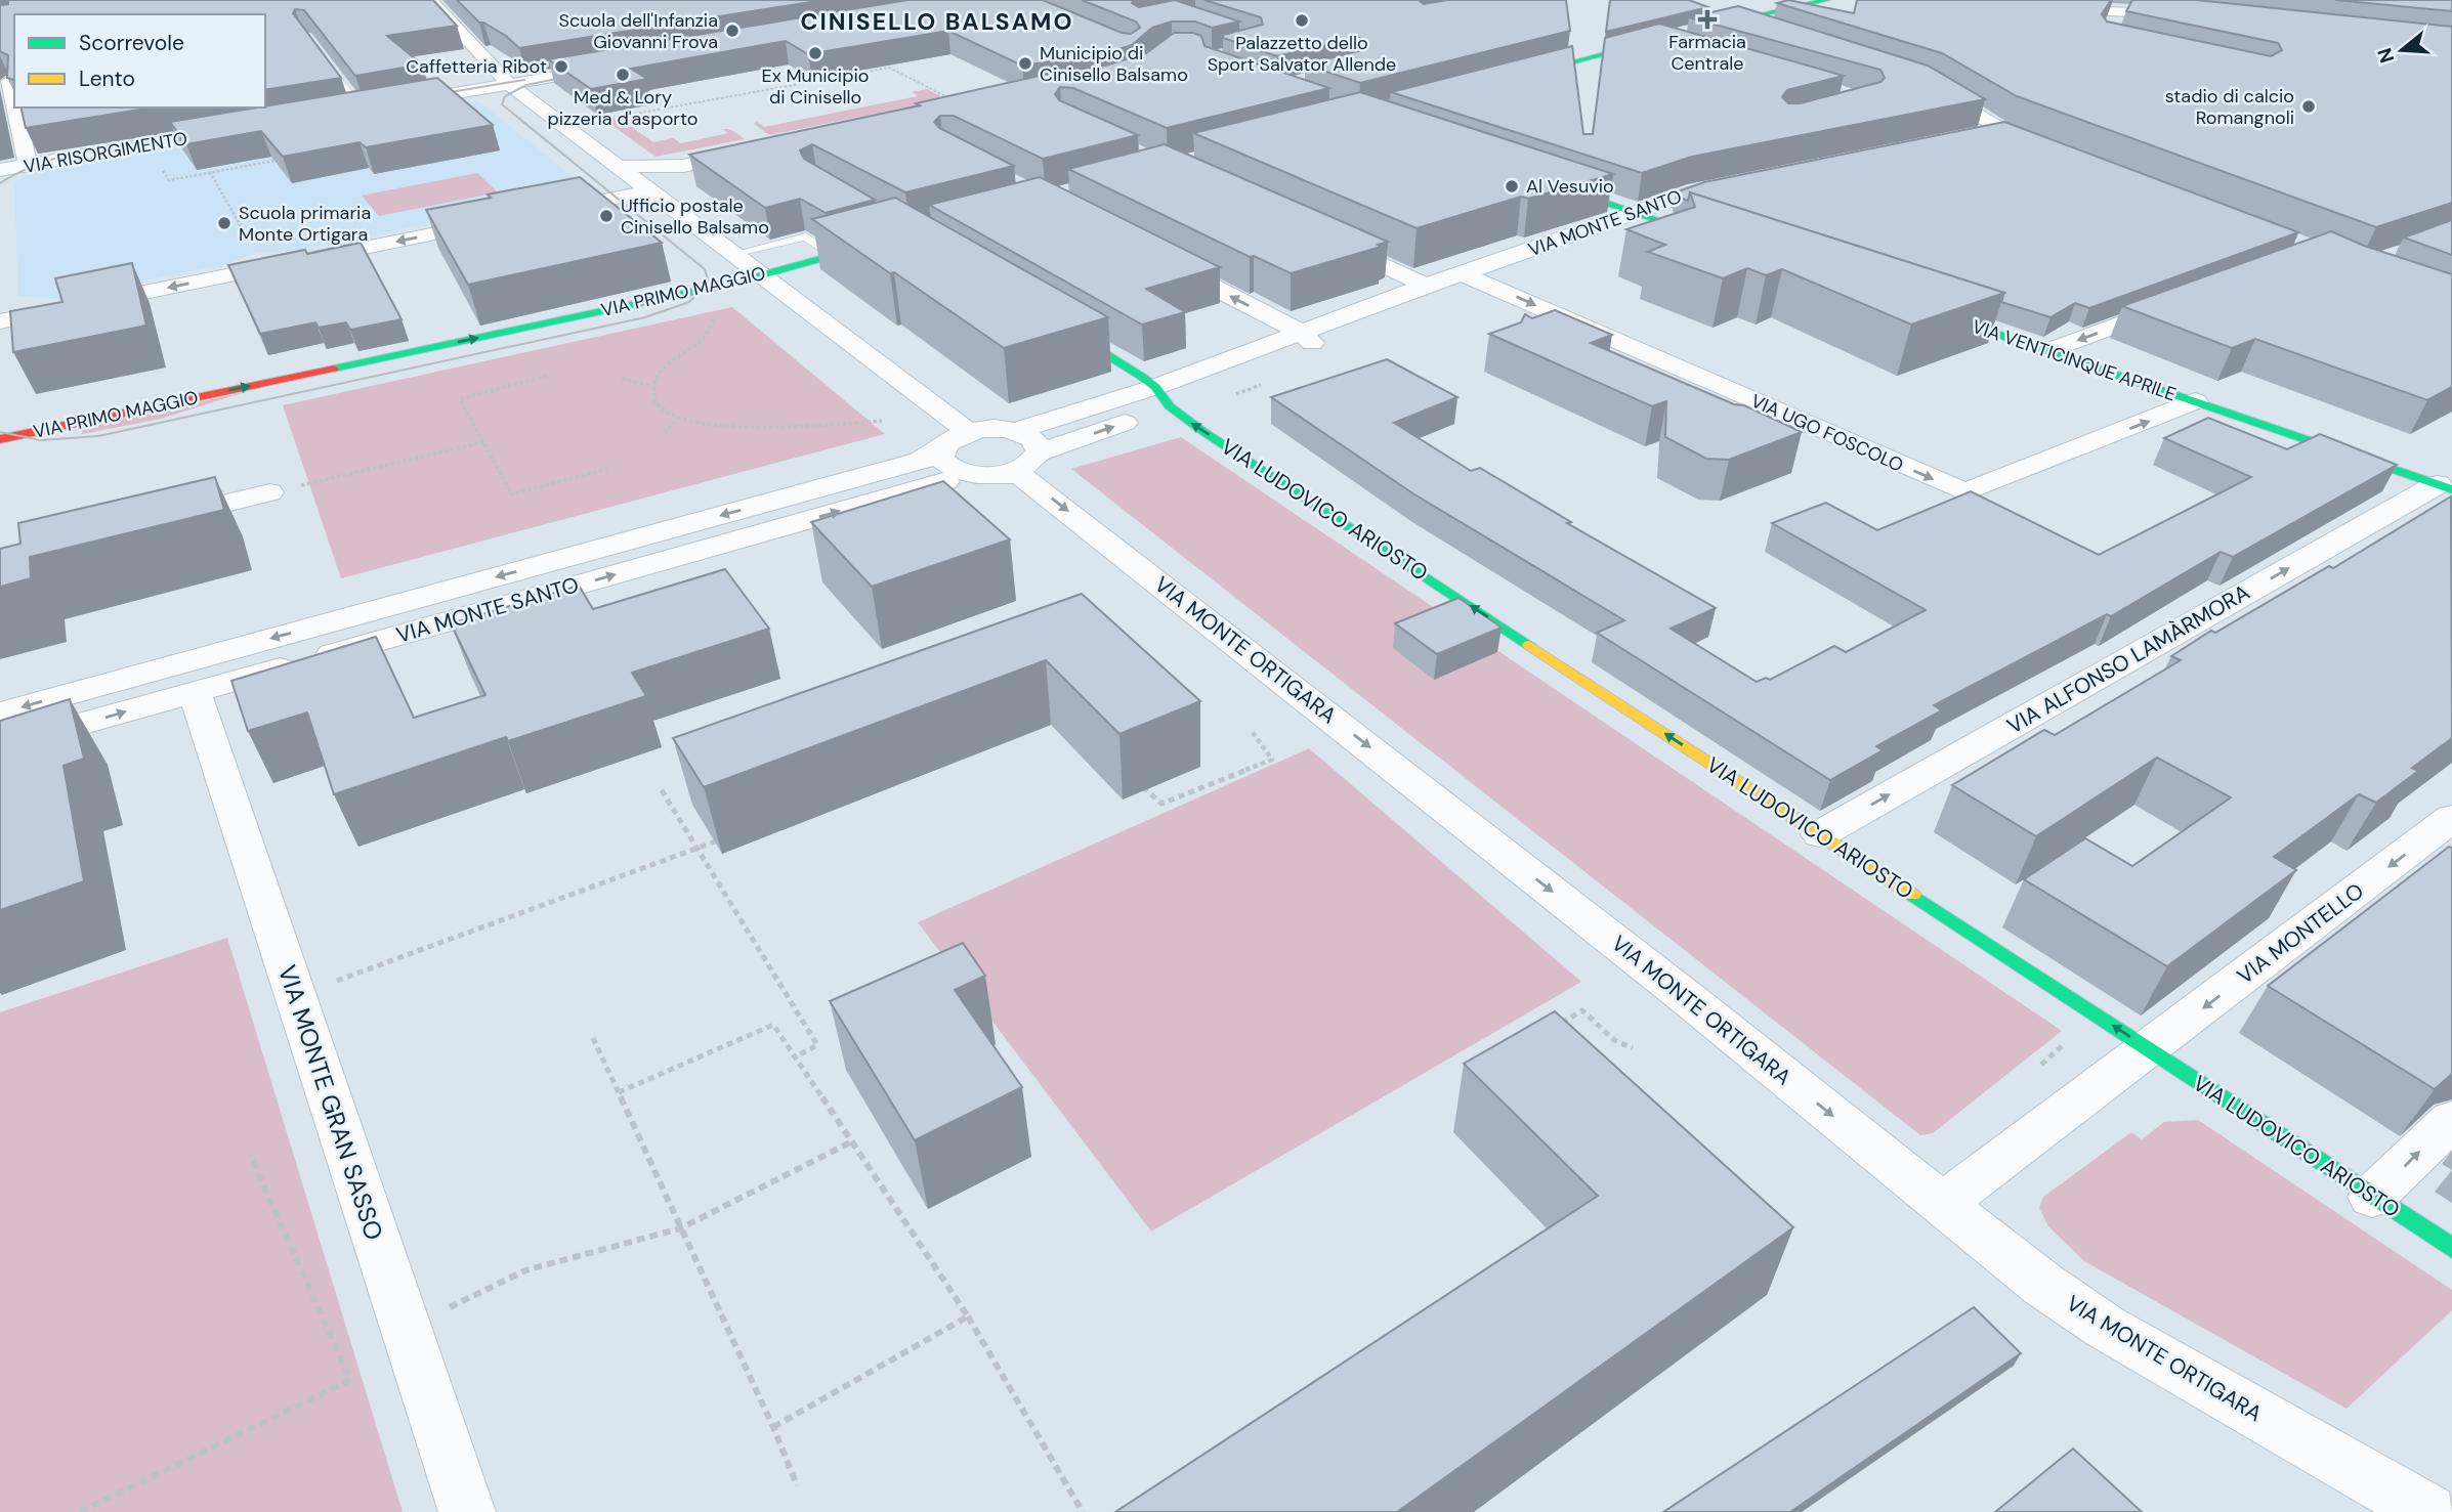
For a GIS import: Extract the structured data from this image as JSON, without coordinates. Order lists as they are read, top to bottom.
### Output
{
  "streets": {
    "street": [
      "VIA RISORGIMENTO",
      "VIA MONTE SANTO",
      "VIA PRIMO MAGGIO",
      "VIA VENTICINQUE APRILE",
      "VIA UGO FOSCOLO",
      "VIA LUDOVICO ARIOSTO",
      "VIA MONTE ORTIGARA",
      "VIA ALFONSO LAMÀRMORA",
      "VIA MONTELLO",
      "VIA MONTE GRAN SASSO"
    ]
  },
  "crossings": [
    ["VIA MONTE SANTO", "VIA UGO FOSCOLO"],
    ["VIA MONTE SANTO", "VIA LUDOVICO ARIOSTO"],
    ["VIA MONTE SANTO", "VIA MONTE ORTIGARA"],
    ["VIA MONTE SANTO", "VIA MONTE GRAN SASSO"],
    ["VIA VENTICINQUE APRILE", "VIA UGO FOSCOLO"],
    ["VIA VENTICINQUE APRILE", "VIA ALFONSO LAMÀRMORA"],
    ["VIA LUDOVICO ARIOSTO", "VIA ALFONSO LAMÀRMORA"],
    ["VIA LUDOVICO ARIOSTO", "VIA MONTELLO"],
    ["VIA MONTE ORTIGARA", "VIA MONTELLO"]
  ],
  "one_way": [
    "VIA LUDOVICO ARIOSTO",
    "VIA MONTE ORTIGARA",
    "VIA ALFONSO LAMÀRMORA",
    "VIA MONTELLO"
  ],
  "districts": ["CINISELLO BALSAMO"],
  "places": {
    "health": ["Farmacia Centrale"],
    "other": [
      "Palazzetto dello Sport Salvator Allende",
      "Scuola dell'Infanzia Giovanni Frova",
      "Ex Municipio di Cinisello",
      "Municipio di Cinisello Balsamo",
      "Caffetteria Ribot",
      "Med & Lory pizzeria d'asporto",
      "stadio di calcio Romangnoli",
      "Al Vesuvio",
      "Ufficio postale Cinisello Balsamo",
      "Scuola primaria Monte Ortigara"
    ]
  },
  "legend": ["Scorrevole", "Lento"],
  "north": "left"
}
